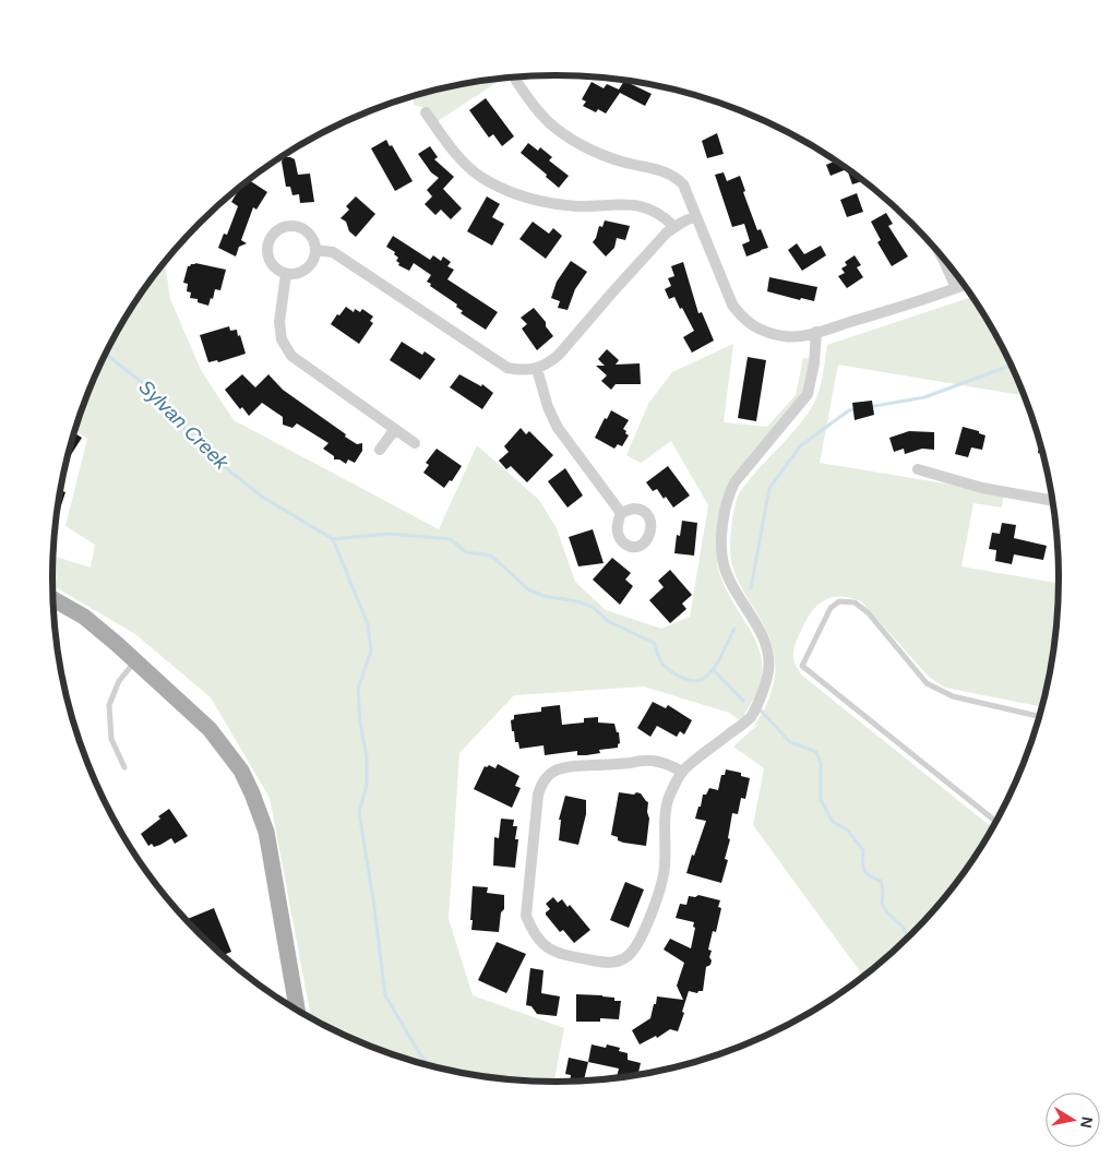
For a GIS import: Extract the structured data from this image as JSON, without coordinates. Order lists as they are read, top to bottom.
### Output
{
  "water": ["Sylvan Creek"],
  "north": "right"
}
